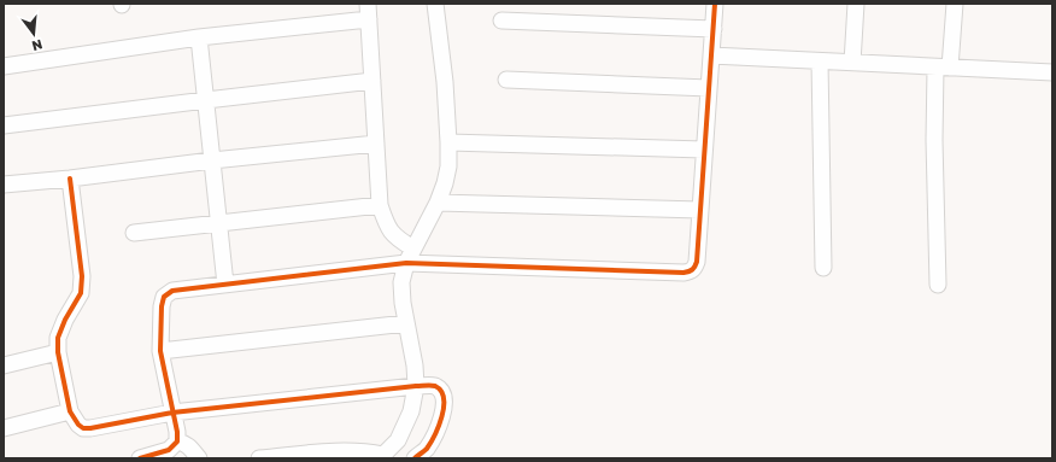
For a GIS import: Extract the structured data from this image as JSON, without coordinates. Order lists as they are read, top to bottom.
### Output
{
  "north": "bottom"
}
